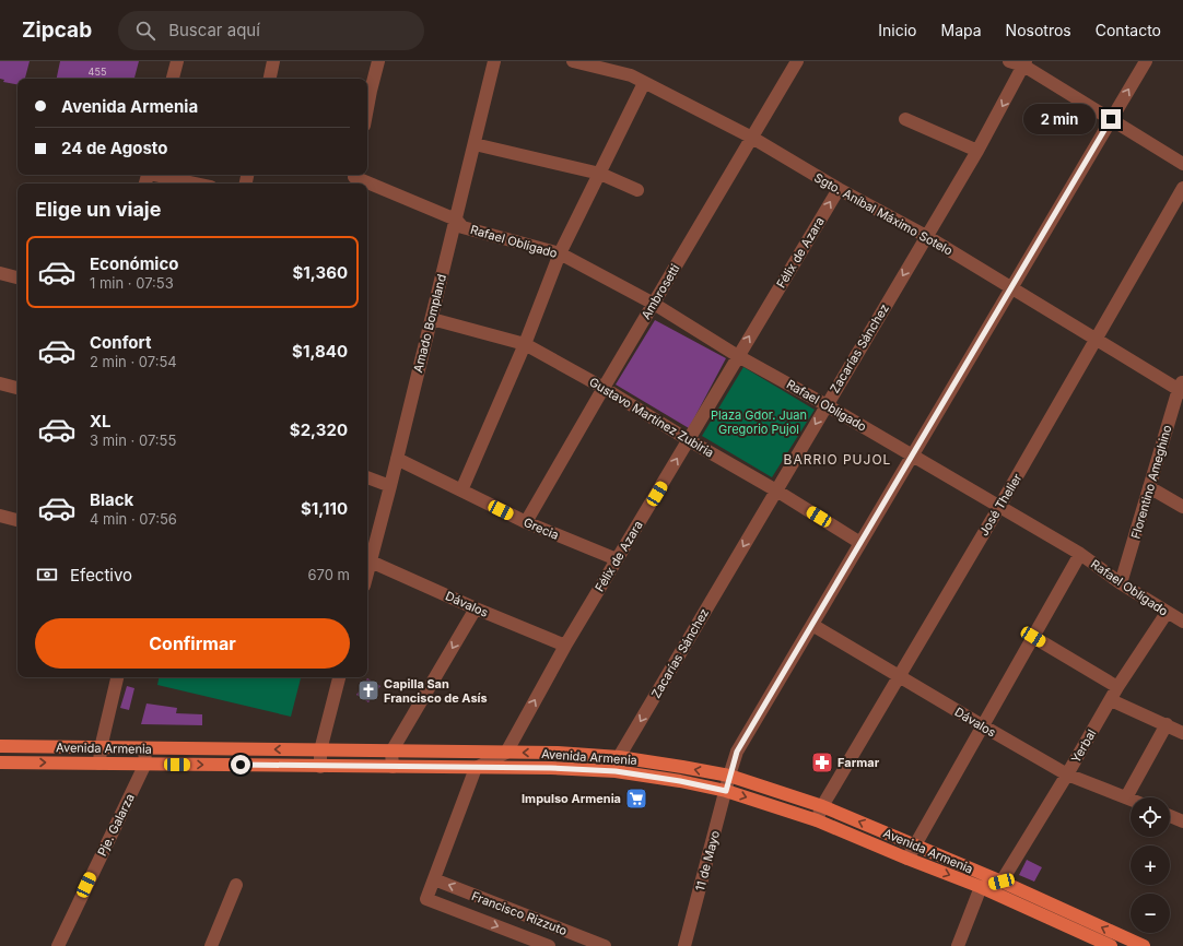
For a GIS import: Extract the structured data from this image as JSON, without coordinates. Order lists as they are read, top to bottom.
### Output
{
  "streets": {
    "main road": ["Avenida Armenia"],
    "street": [
      "Sgto. Aníbal Máximo Sotelo",
      "Rafael Obligado",
      "Félix de Azara",
      "Ambrosetti",
      "Amado Bompland",
      "Zacarías Sánchez",
      "Gustavo Martínez Zubiria",
      "Florentino Ameghino",
      "José Thelier",
      "Grecia",
      "Dávalos",
      "Yerbal",
      "Pje. Galarza",
      "11 de Mayo",
      "Francisco Rizzuto"
    ]
  },
  "crossings": [
    ["Sgto. Aníbal Máximo Sotelo", "Félix de Azara"],
    ["Sgto. Aníbal Máximo Sotelo", "Ambrosetti"],
    ["Sgto. Aníbal Máximo Sotelo", "Zacarías Sánchez"],
    ["Sgto. Aníbal Máximo Sotelo", "Florentino Ameghino"],
    ["Sgto. Aníbal Máximo Sotelo", "José Thelier"],
    ["Sgto. Aníbal Máximo Sotelo", "11 de Mayo"],
    ["Rafael Obligado", "Félix de Azara"],
    ["Rafael Obligado", "Ambrosetti"],
    ["Rafael Obligado", "Amado Bompland"],
    ["Rafael Obligado", "Zacarías Sánchez"],
    ["Rafael Obligado", "Florentino Ameghino"],
    ["Rafael Obligado", "José Thelier"],
    ["Rafael Obligado", "Yerbal"],
    ["Rafael Obligado", "11 de Mayo"],
    ["Félix de Azara", "Gustavo Martínez Zubiria"],
    ["Félix de Azara", "Grecia"],
    ["Félix de Azara", "Dávalos"],
    ["Félix de Azara", "Avenida Armenia"],
    ["Ambrosetti", "Gustavo Martínez Zubiria"],
    ["Ambrosetti", "Grecia"],
    ["Amado Bompland", "Gustavo Martínez Zubiria"],
    ["Amado Bompland", "Grecia"],
    ["Amado Bompland", "Dávalos"],
    ["Zacarías Sánchez", "Gustavo Martínez Zubiria"],
    ["Zacarías Sánchez", "Avenida Armenia"],
    ["Gustavo Martínez Zubiria", "11 de Mayo"],
    ["José Thelier", "Dávalos"],
    ["José Thelier", "Avenida Armenia"],
    ["Dávalos", "Yerbal"],
    ["Dávalos", "11 de Mayo"],
    ["Yerbal", "Avenida Armenia"],
    ["Avenida Armenia", "Pje. Galarza"],
    ["Avenida Armenia", "11 de Mayo"]
  ],
  "one_way": ["Félix de Azara", "Zacarías Sánchez"],
  "districts": ["BARRIO PUJOL"],
  "parks": ["Plaza Gdor. Juan Gregorio Pujol"],
  "places": {
    "church": ["Capilla San Francisco de Asís"],
    "pharmacy": ["Farmar"],
    "supermarket": ["Impulso Armenia"]
  },
  "house_numbers": ["455"],
  "page": {
    "header": "Zipcab",
    "search": "Buscar aquí",
    "nav": [
      "Inicio",
      "Mapa",
      "Nosotros",
      "Contacto"
    ],
    "banner": ["Avenida Armenia", "24 de Agosto"],
    "bubble": "2 min",
    "heading": "Elige un viaje",
    "list": [
      {
        "name": "Económico",
        "note": "1 min · 07:53",
        "value": "$1,360"
      },
      {
        "name": "Confort",
        "note": "2 min · 07:54",
        "value": "$1,840"
      },
      {
        "name": "XL",
        "note": "3 min · 07:55",
        "value": "$2,320"
      },
      {
        "name": "Black",
        "note": "4 min · 07:56",
        "value": "$1,110"
      }
    ],
    "pay": ["Efectivo", "670 m"],
    "buttons": "Confirmar",
    "map_buttons": ["+", "−"]
  }
}
